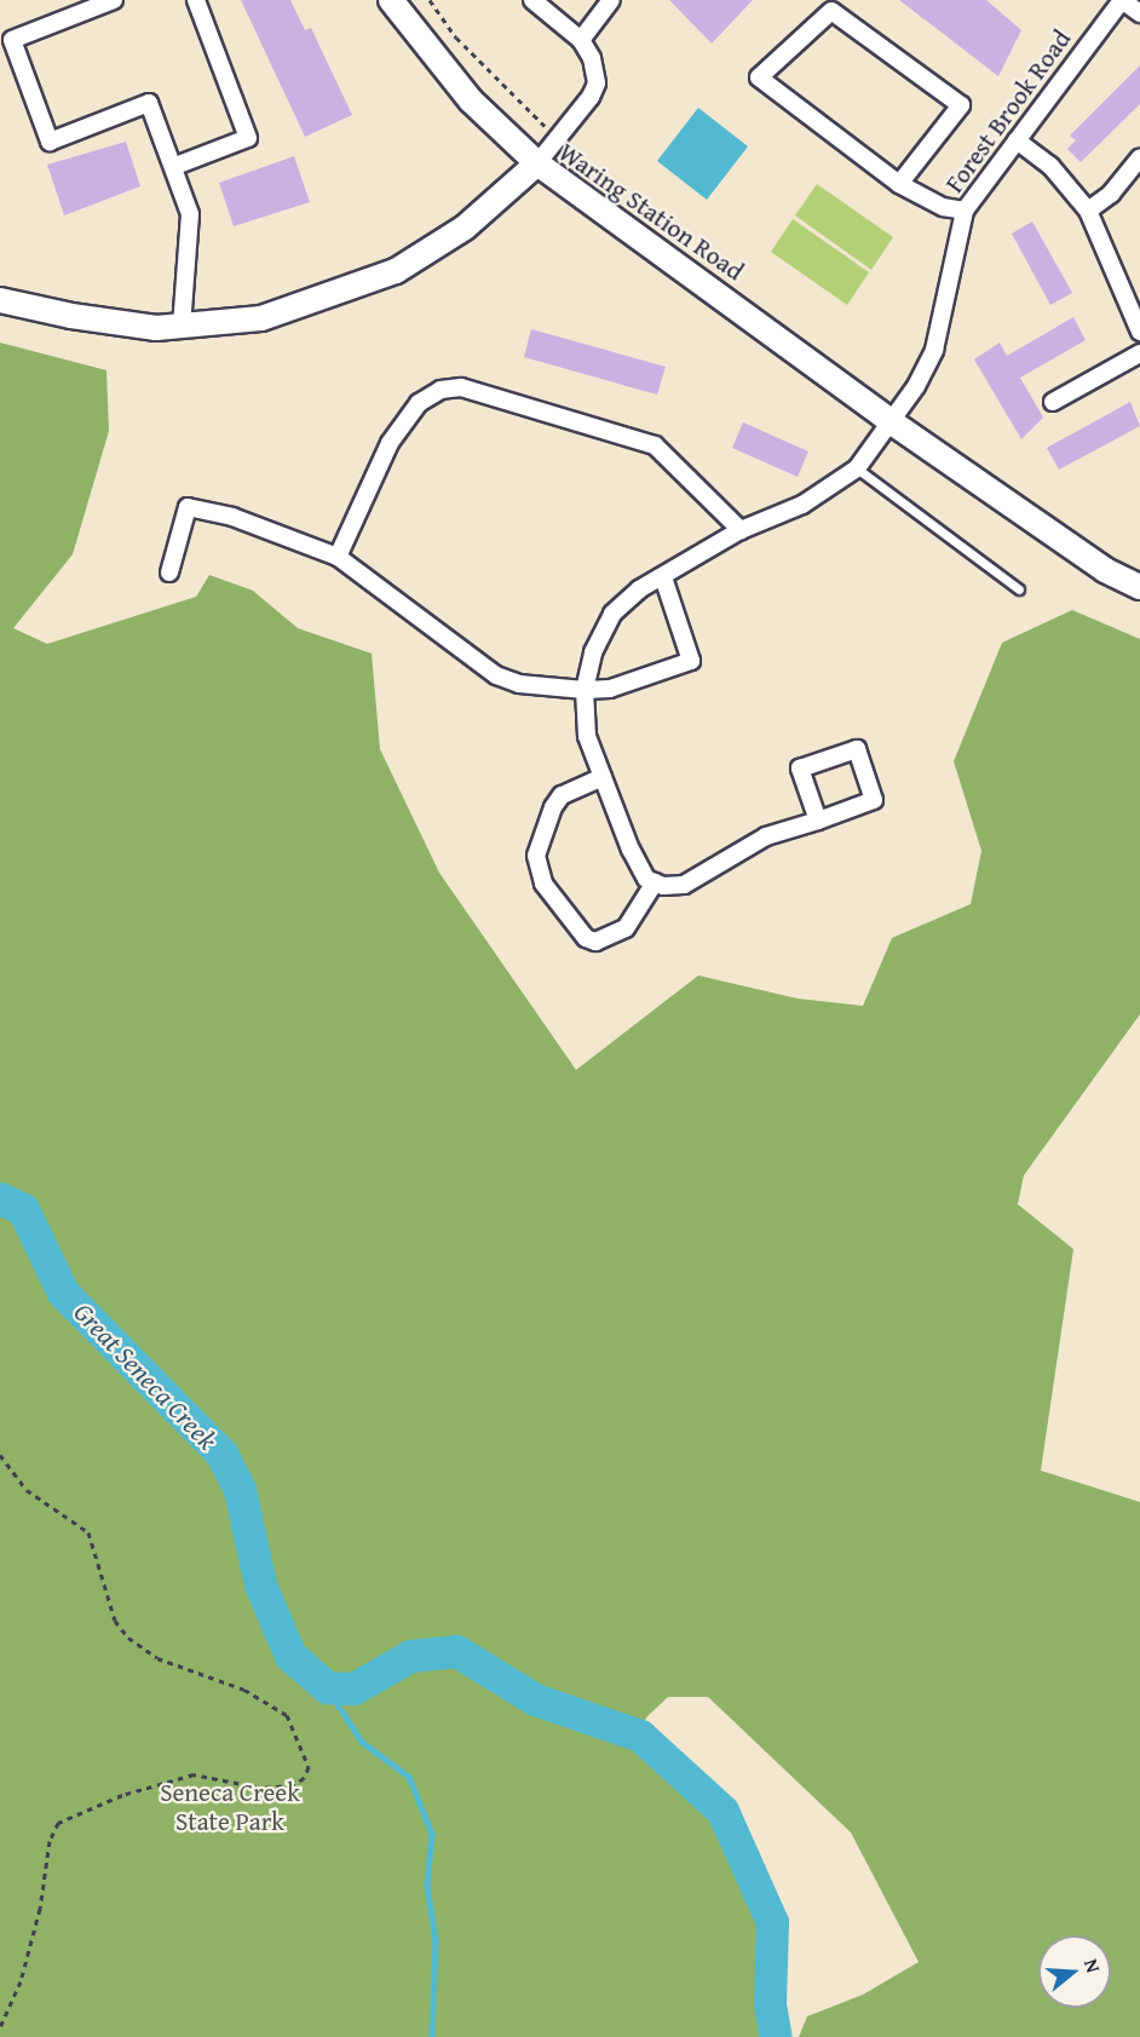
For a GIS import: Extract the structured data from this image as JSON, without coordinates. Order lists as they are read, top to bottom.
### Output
{
  "streets": {
    "street": ["Forest Brook Road", "Waring Station Road"]
  },
  "crossings": [
    ["Forest Brook Road", "Waring Station Road"]
  ],
  "water": ["Great Seneca Creek"],
  "parks": ["Seneca Creek State Park"],
  "north": "right"
}
